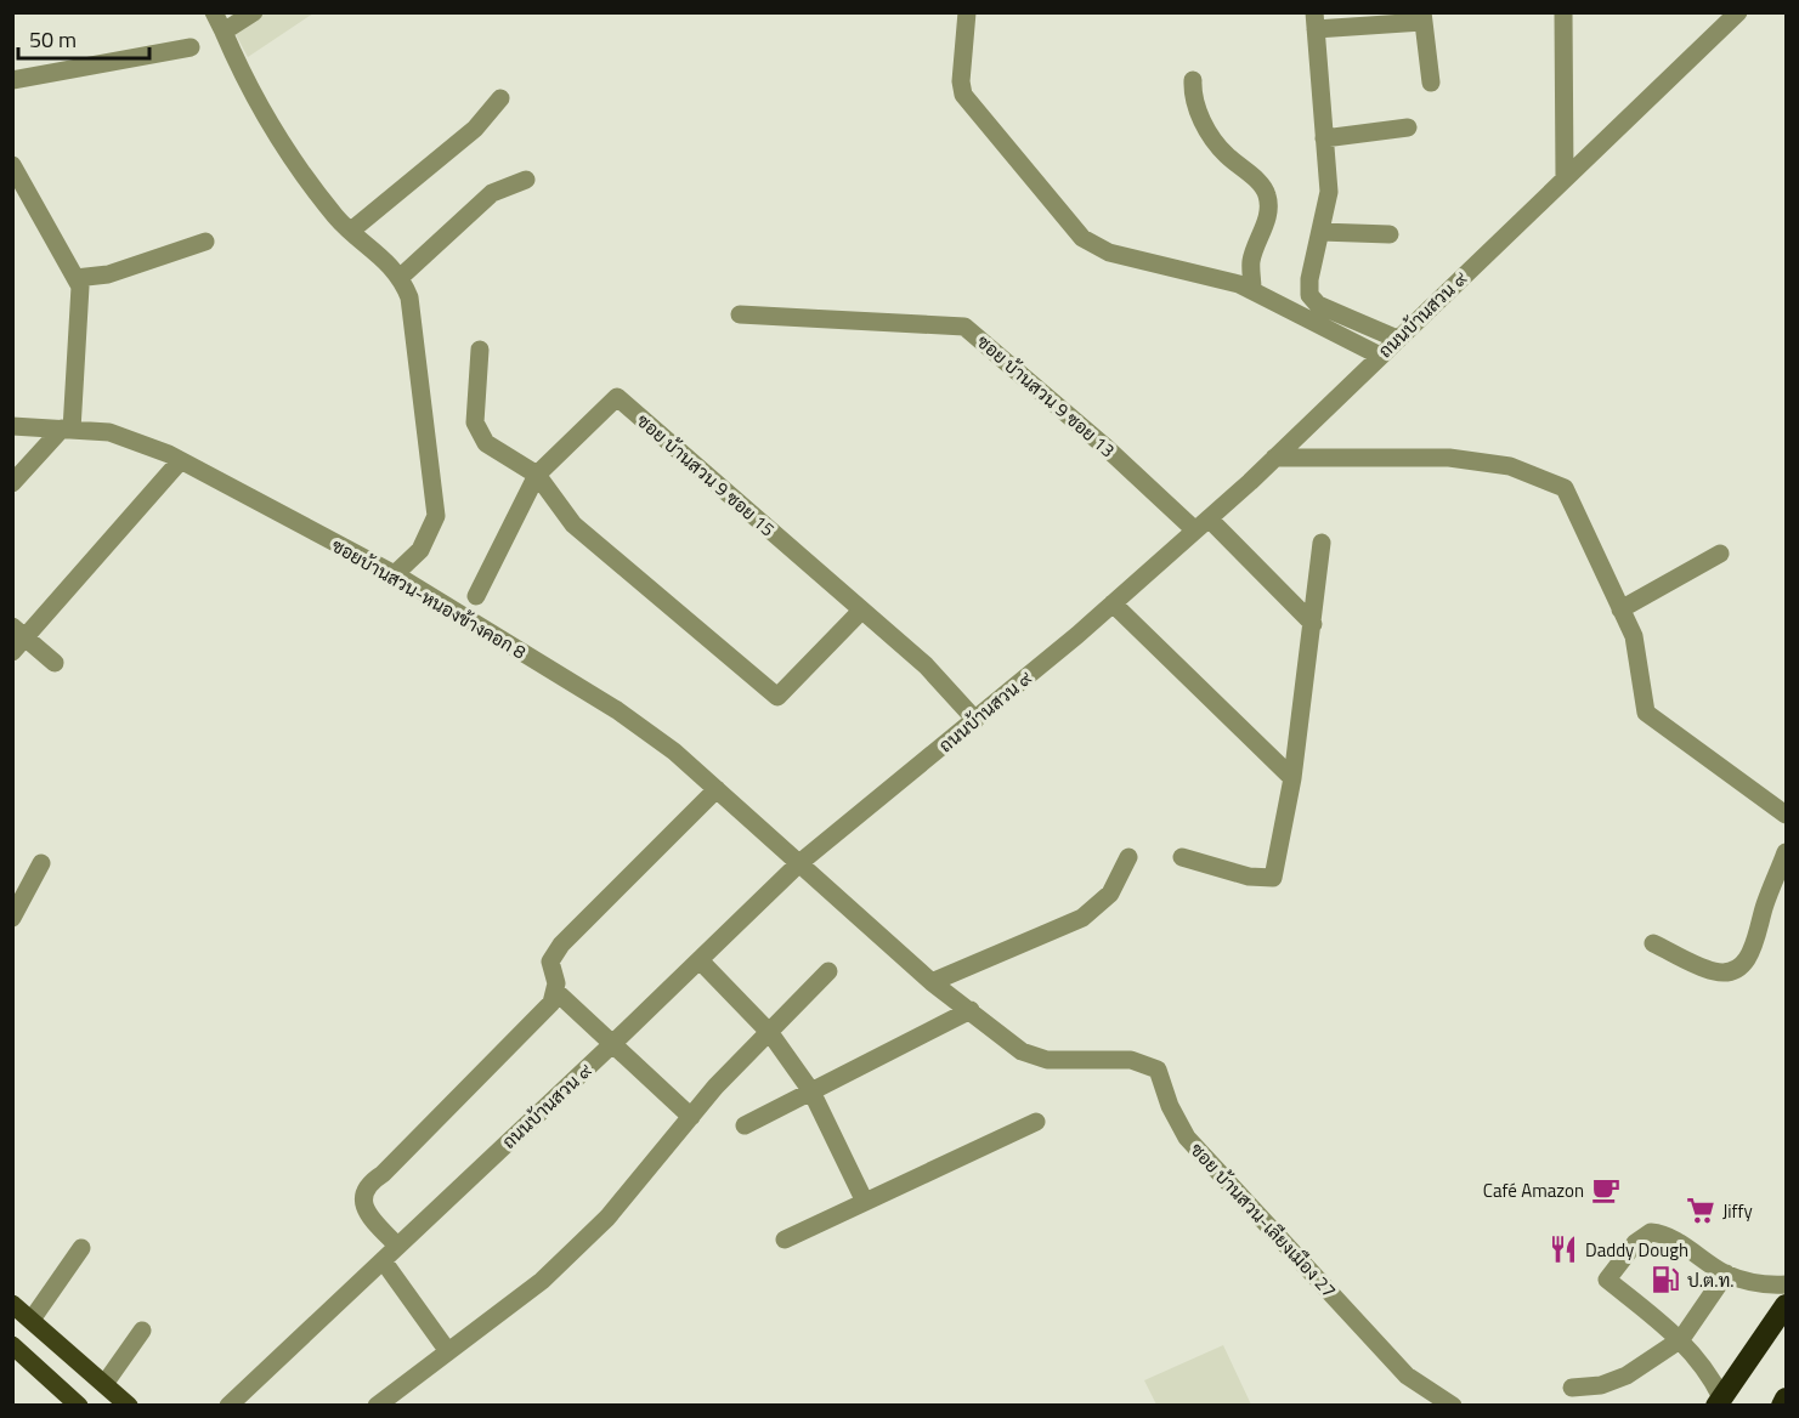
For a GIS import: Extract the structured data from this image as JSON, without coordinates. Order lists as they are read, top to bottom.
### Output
{
  "streets": {
    "street": [
      "ถนนบ้านสวน ๙",
      "ซอย บ้านสวน 9 ซอย 13",
      "ซอย บ้านสวน 9 ซอย 15",
      "ซอยบ้านสวน-หนองข้างคอก 8",
      "ซอย บ้านสวน-เลียงเมือง 27"
    ]
  },
  "crossings": [
    ["ถนนบ้านสวน ๙", "ซอย บ้านสวน 9 ซอย 13"],
    ["ถนนบ้านสวน ๙", "ซอย บ้านสวน 9 ซอย 15"],
    ["ถนนบ้านสวน ๙", "ซอยบ้านสวน-หนองข้างคอก 8"],
    ["ถนนบ้านสวน ๙", "ซอย บ้านสวน-เลียงเมือง 27"],
    ["ซอยบ้านสวน-หนองข้างคอก 8", "ซอย บ้านสวน-เลียงเมือง 27"]
  ],
  "places": {
    "cafe": ["Café Amazon"],
    "supermarket": ["Jiffy"],
    "restaurant": ["Daddy Dough"],
    "fuel station": ["ป.ต.ท."]
  },
  "scale_bar": "50 m"
}
